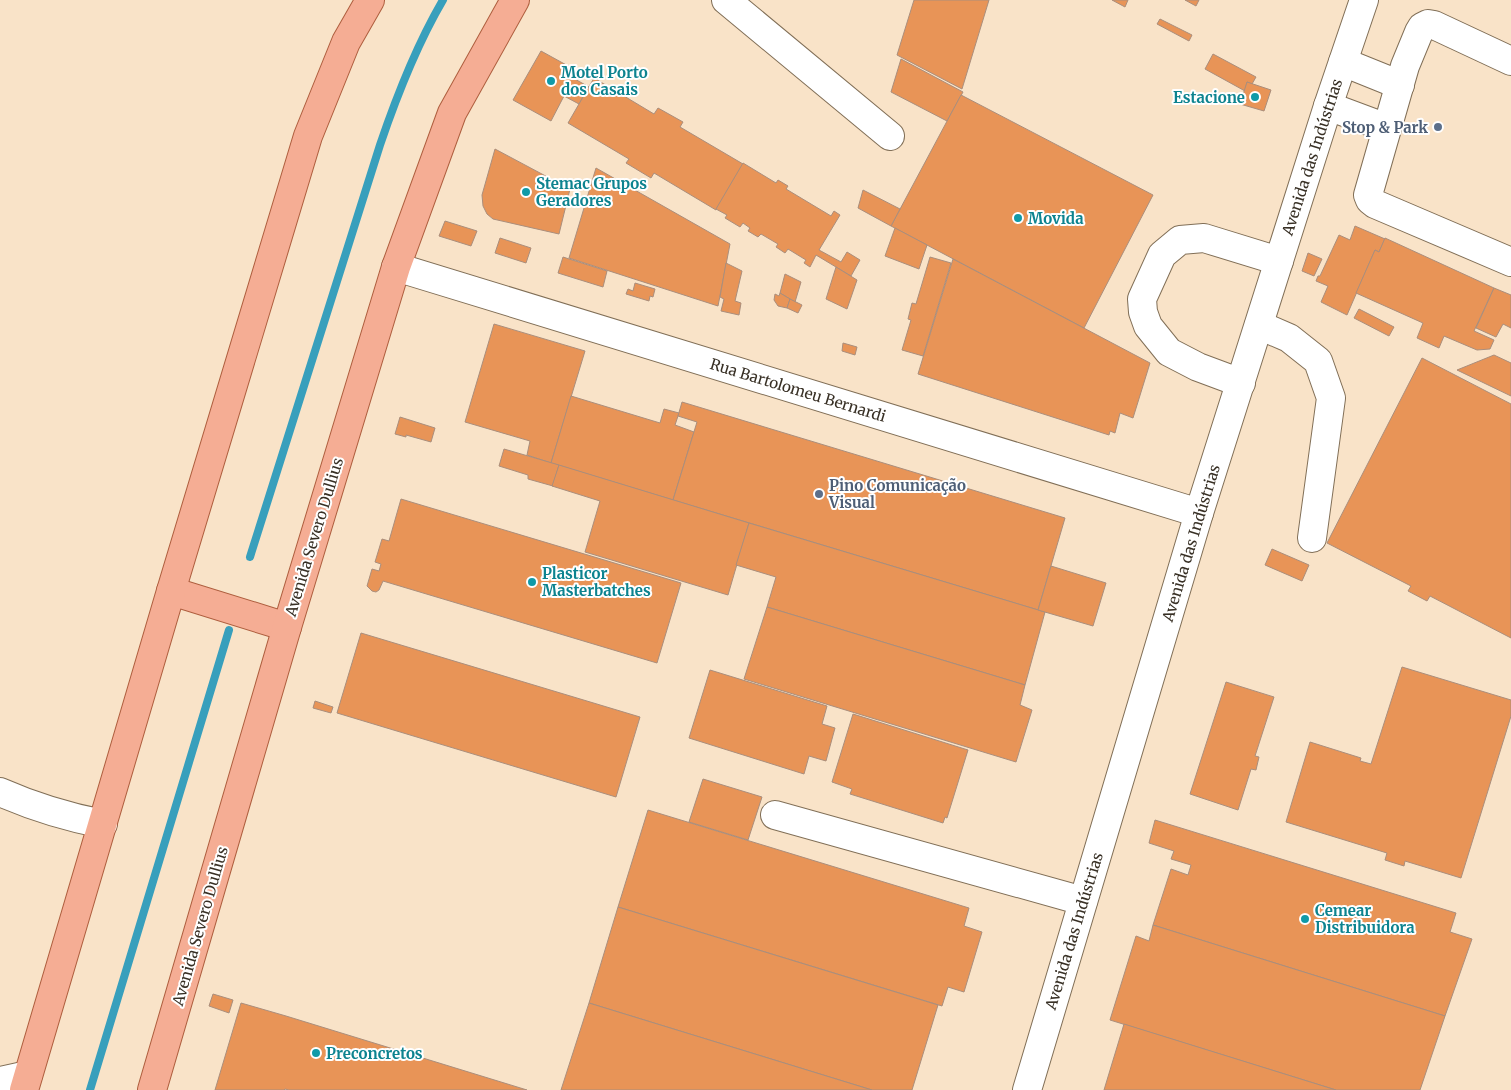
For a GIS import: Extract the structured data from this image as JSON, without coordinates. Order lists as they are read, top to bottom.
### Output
{
  "streets": {
    "main road": ["Avenida Severo Dullius"],
    "street": ["Avenida das Indústrias", "Rua Bartolomeu Bernardi"]
  },
  "crossings": [
    ["Avenida das Indústrias", "Rua Bartolomeu Bernardi"],
    ["Rua Bartolomeu Bernardi", "Avenida Severo Dullius"]
  ],
  "places": [
    "Motel Porto dos Casais",
    "Estacione",
    "Stop & Park",
    "Stemac Grupos Geradores",
    "Movida",
    "Pino Comunicação Visual",
    "Plasticor Masterbatches",
    "Cemear Distribuidora",
    "Preconcretos"
  ]
}
